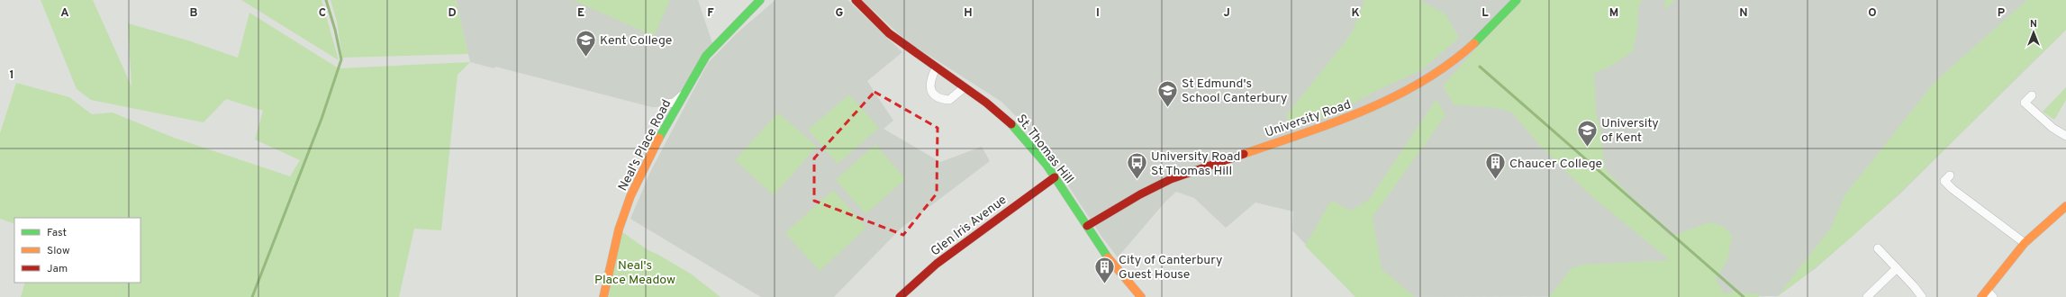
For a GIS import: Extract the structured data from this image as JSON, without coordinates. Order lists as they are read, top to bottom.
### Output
{
  "streets": {
    "street": [
      "University Road",
      "Neal's Place Road",
      "St. Thomas Hill",
      "Glen Iris Avenue"
    ]
  },
  "crossings": [
    ["University Road", "St. Thomas Hill"],
    ["St. Thomas Hill", "Glen Iris Avenue"]
  ],
  "parks": ["Neal's Place Meadow"],
  "places": {
    "school or university": ["Kent College", "St Edmund's School Canterbury", "University of Kent"],
    "bus stop": ["University Road St Thomas Hill"],
    "building": ["Chaucer College", "City of Canterbury Guest House"]
  },
  "legend": ["Fast", "Slow", "Jam"],
  "north": "top",
  "grid": {
    "columns": [
      "A",
      "B",
      "C",
      "D",
      "E",
      "F",
      "G",
      "H",
      "I",
      "J",
      "K",
      "L",
      "M",
      "N",
      "O",
      "P"
    ],
    "rows": ["1"]
  }
}
